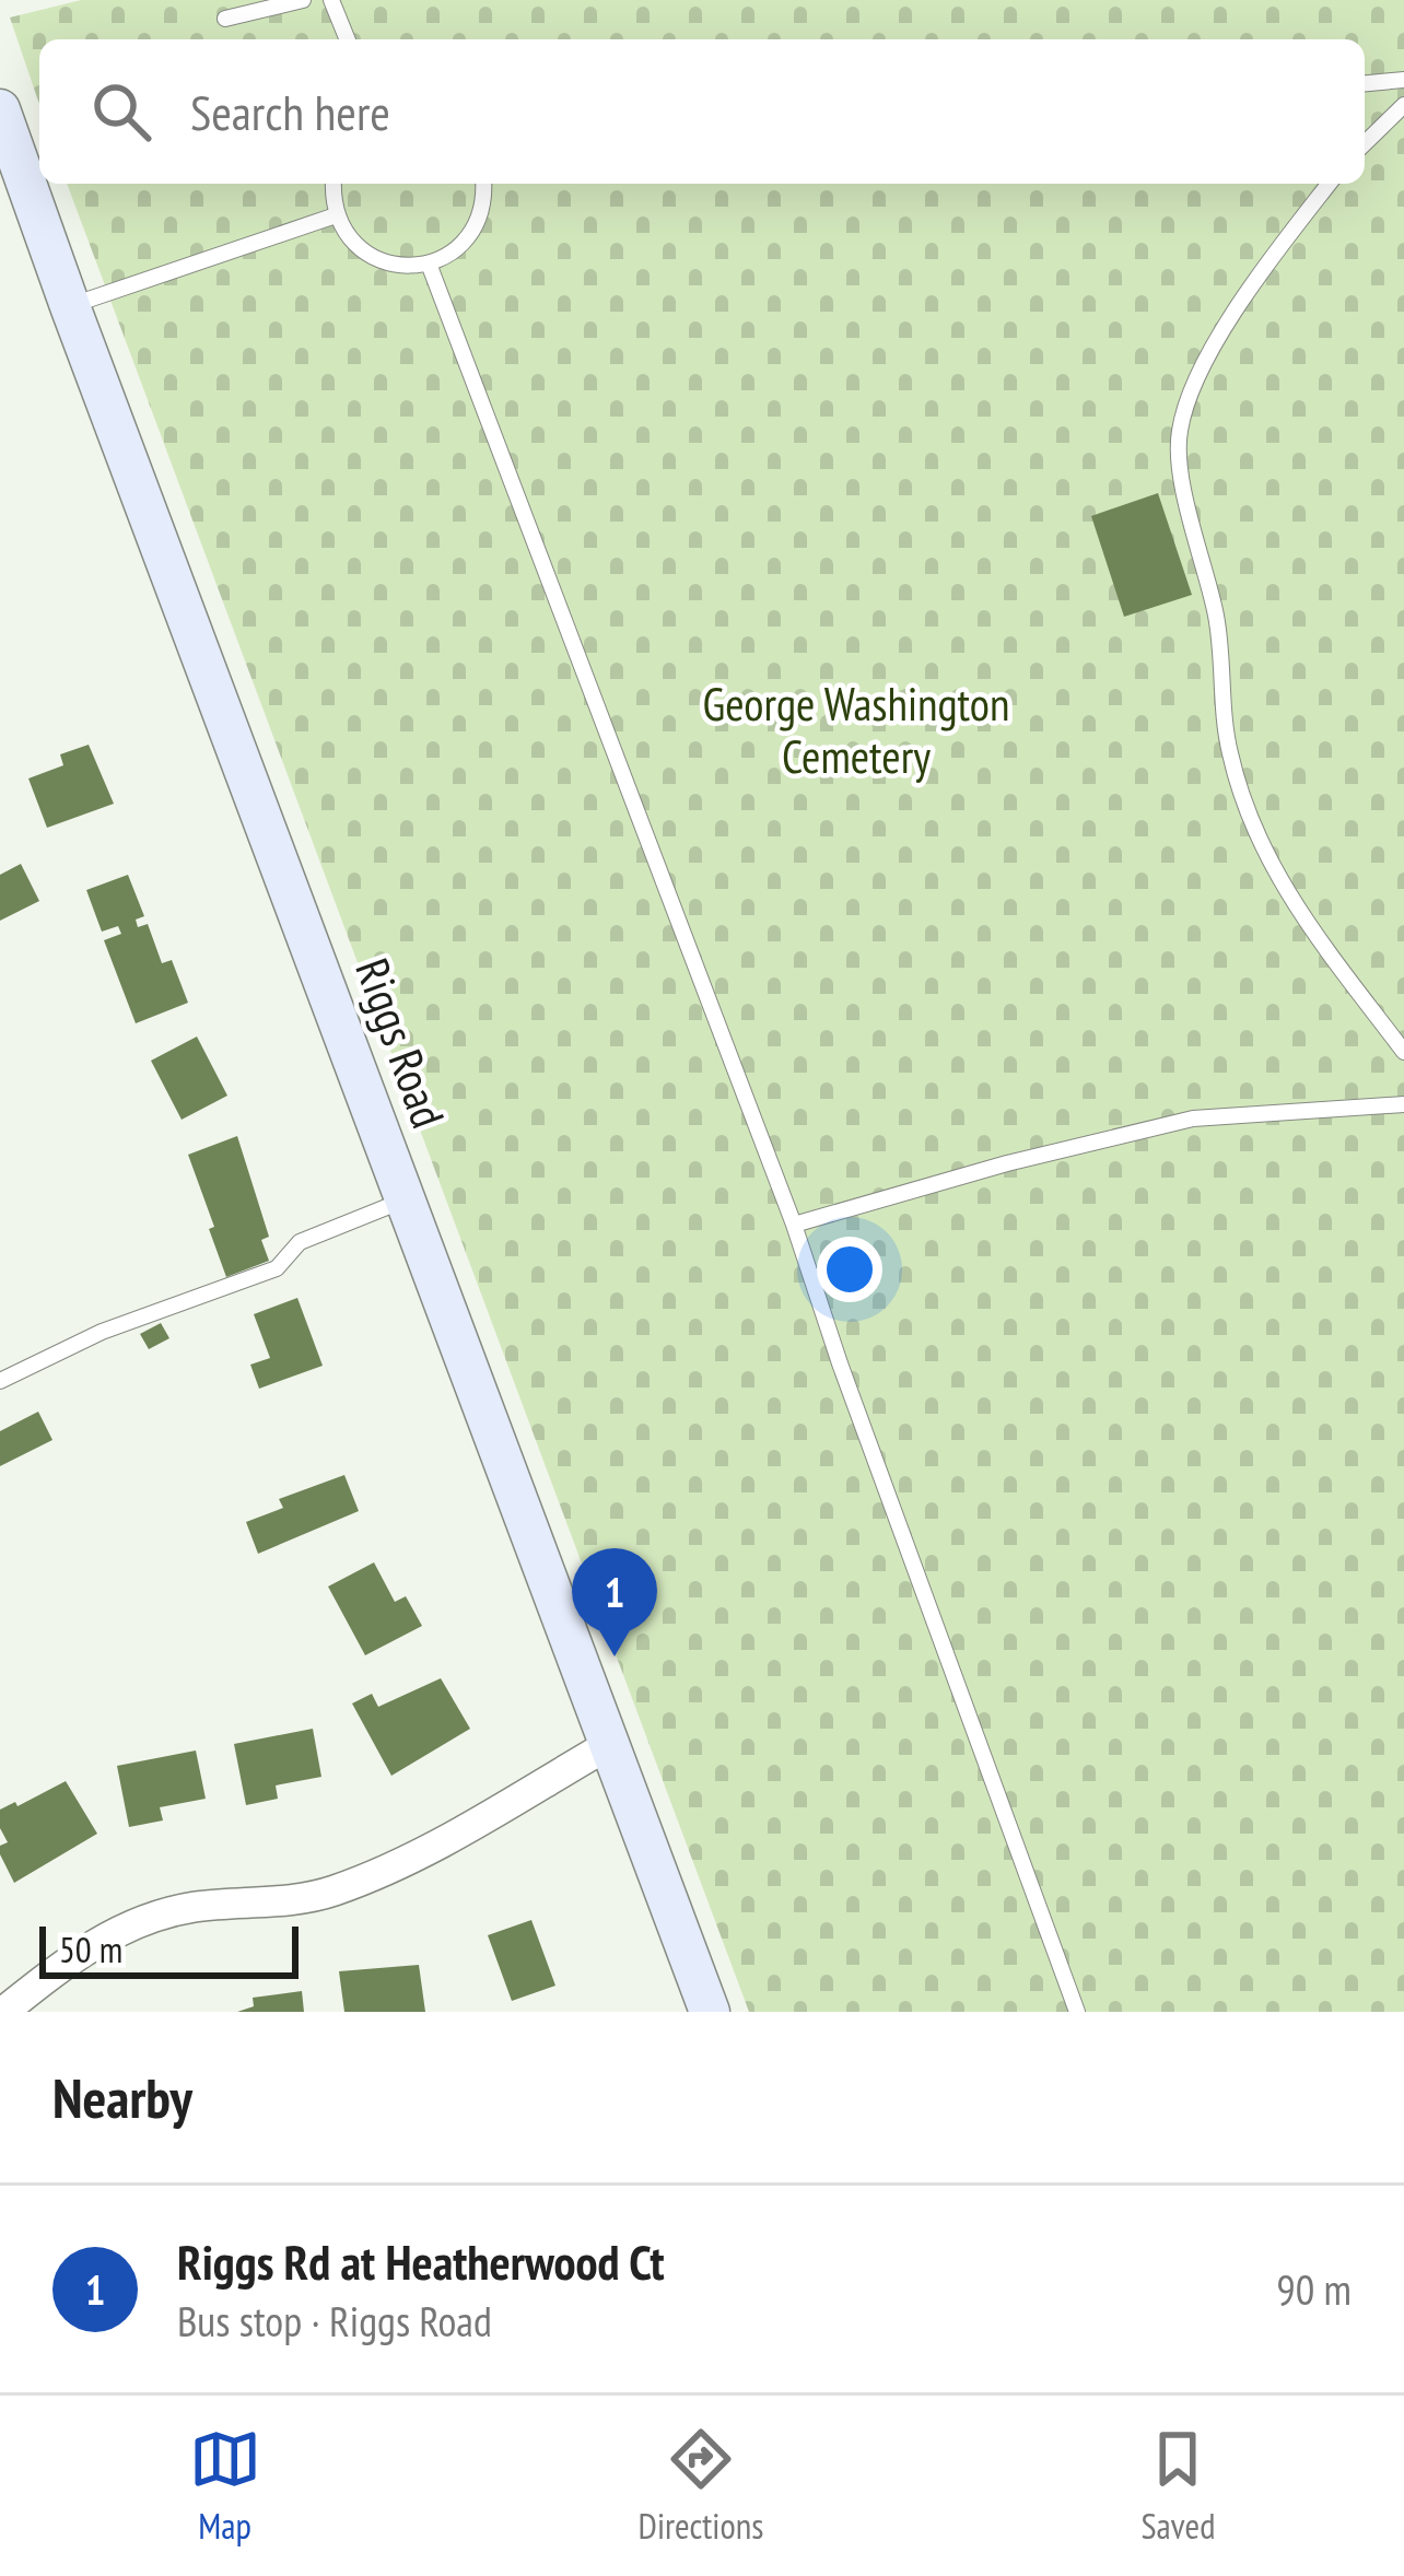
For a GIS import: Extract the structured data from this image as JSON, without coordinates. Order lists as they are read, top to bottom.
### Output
{
  "streets": {
    "main road": ["Riggs Road"]
  },
  "parks": ["George Washington Cemetery"],
  "scale_bar": "50 m",
  "page": {
    "search": "Search here",
    "pins": "1",
    "scale": "50 m",
    "heading": "Nearby",
    "list": [
      {
        "mark": "1",
        "name": "Riggs Rd at Heatherwood Ct",
        "note": "Bus stop · Riggs Road",
        "value": "90 m"
      }
    ],
    "nav": ["Map", "Directions", "Saved"]
  }
}
